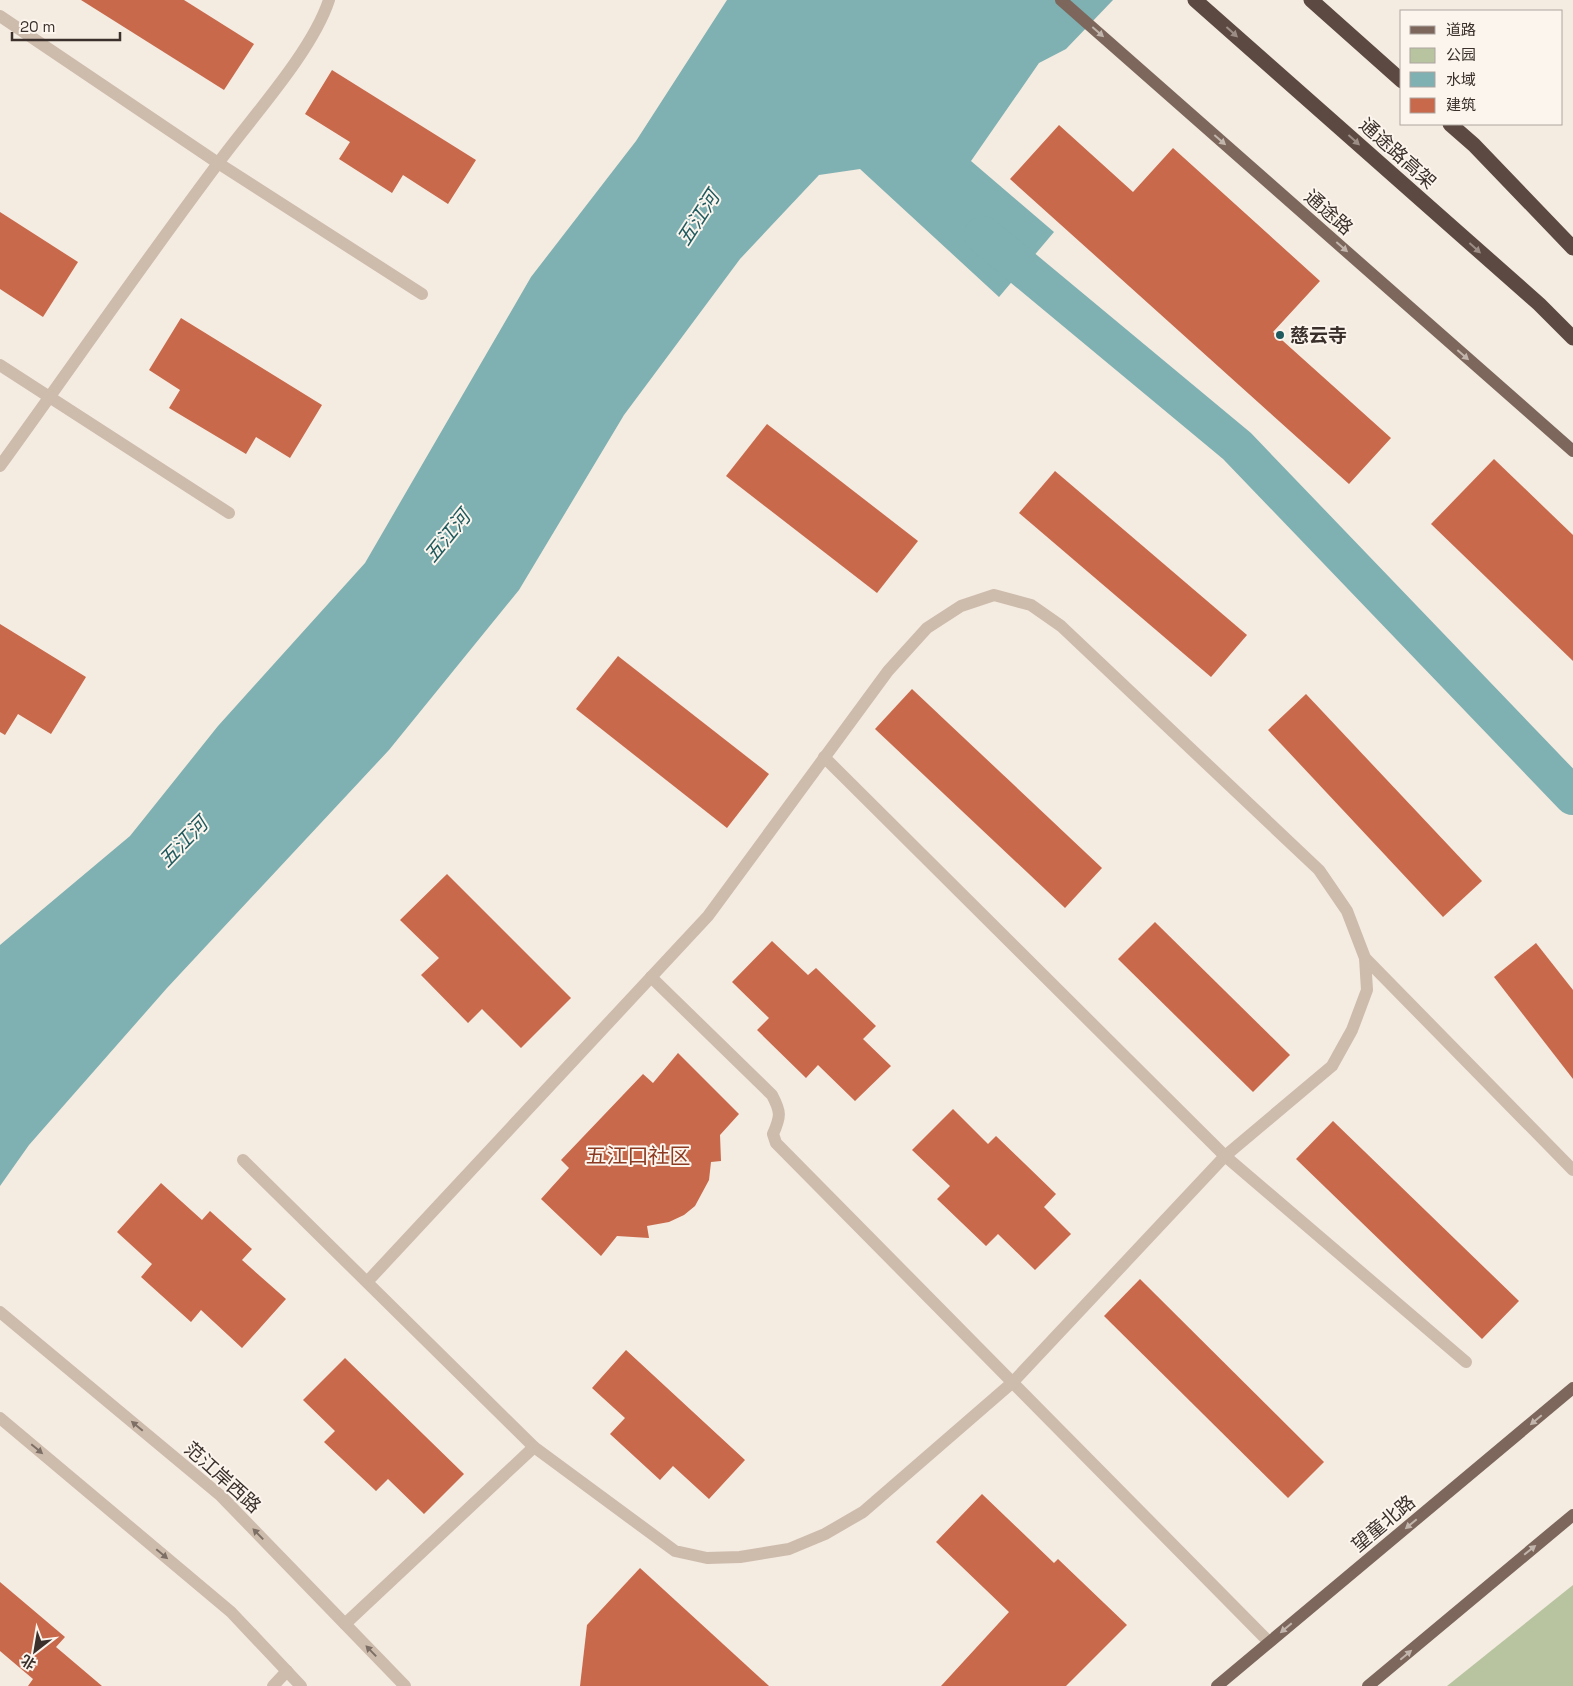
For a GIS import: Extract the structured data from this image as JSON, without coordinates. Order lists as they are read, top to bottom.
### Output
{
  "streets": {
    "highway": ["通途路高架"],
    "main road": ["通途路", "望童北路"],
    "street": ["范江岸西路"]
  },
  "one_way": ["通途路"],
  "districts": ["五江口社区"],
  "water": ["五江河"],
  "places": ["慈云寺"],
  "legend": [
    "道路",
    "公园",
    "水域",
    "建筑"
  ],
  "scale_bar": "20 m",
  "north": "bottom left"
}
